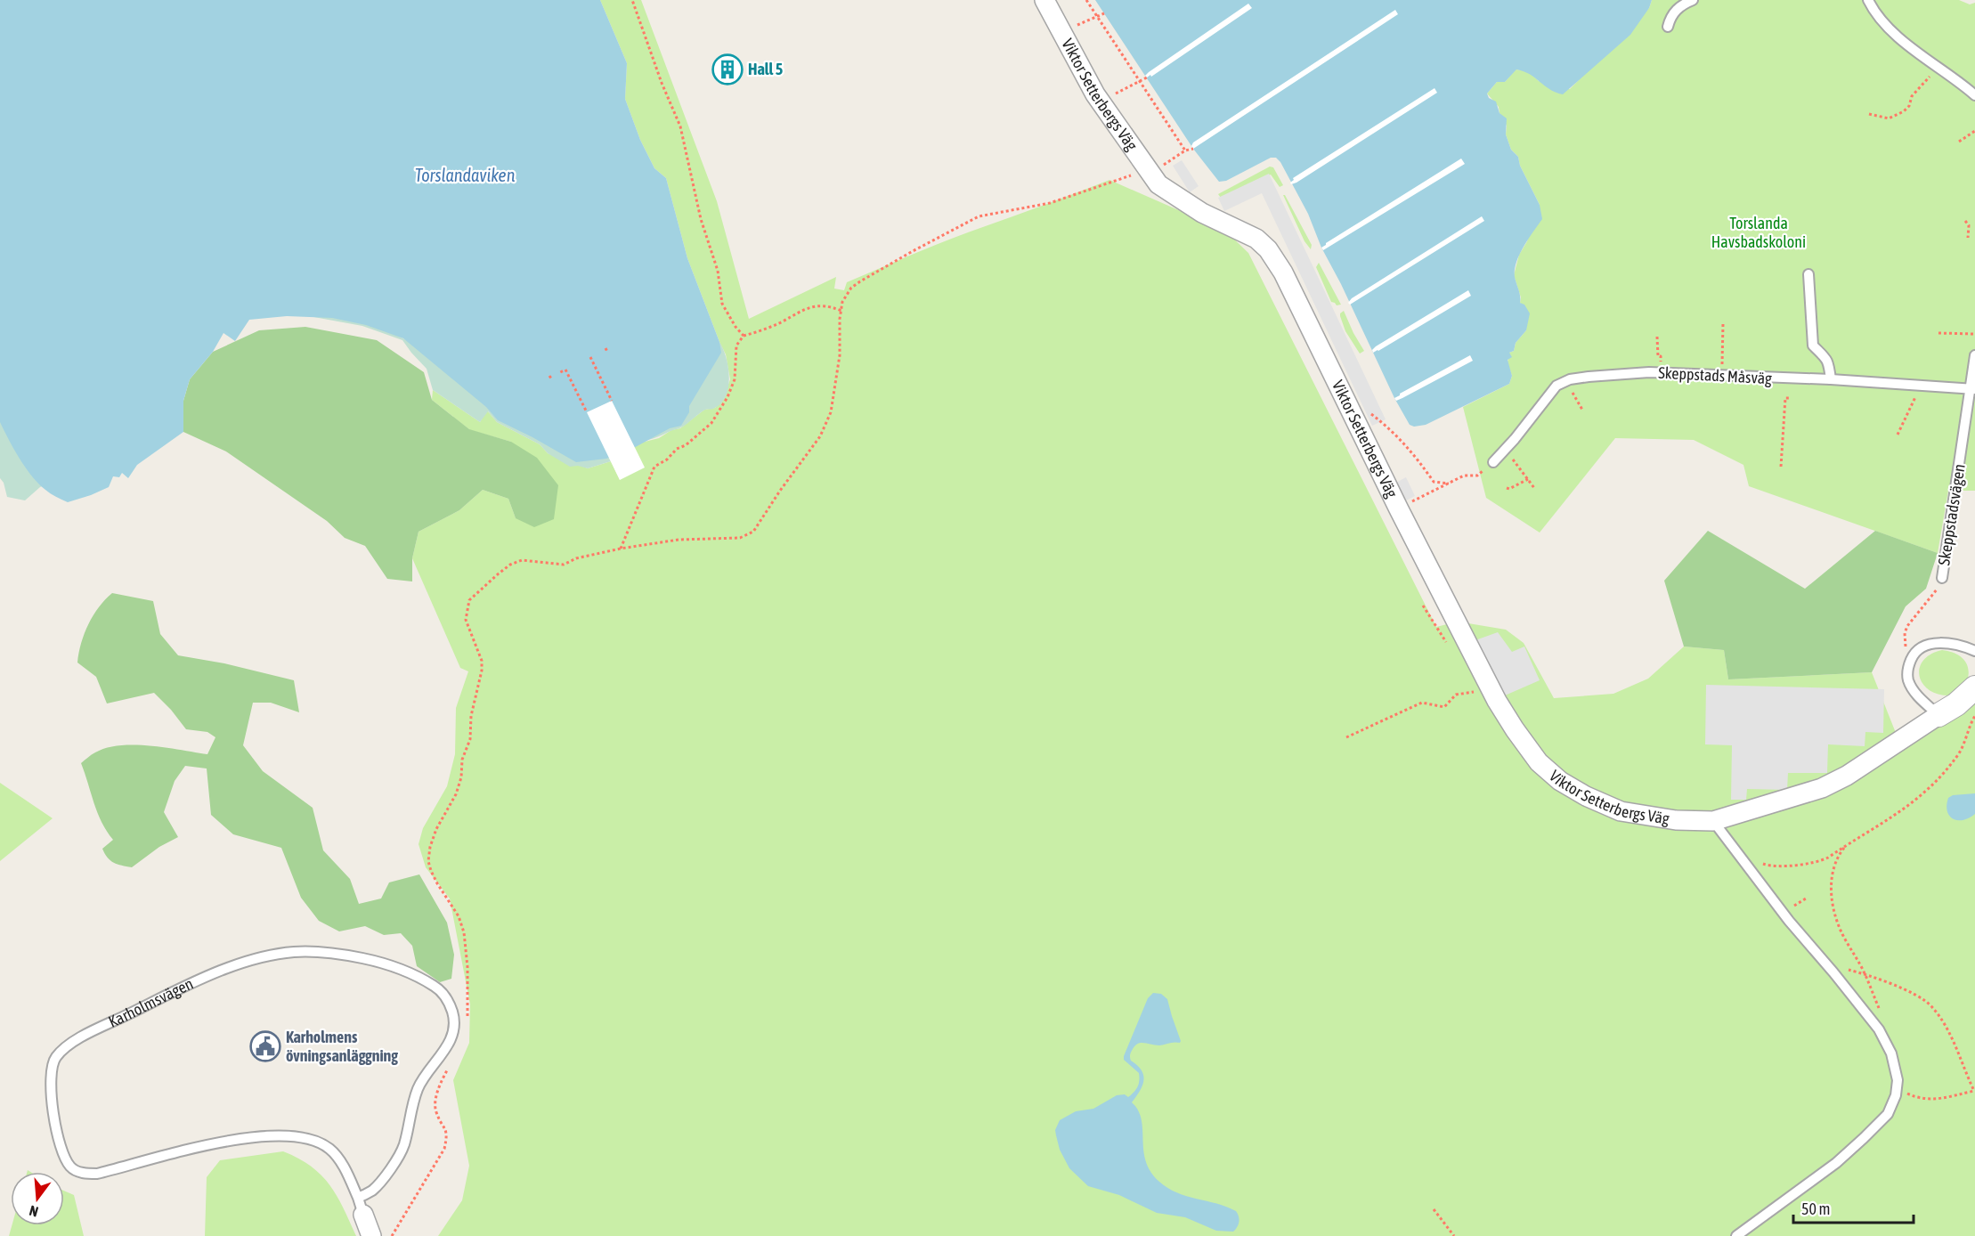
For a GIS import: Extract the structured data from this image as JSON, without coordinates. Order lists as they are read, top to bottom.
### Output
{
  "streets": {
    "street": ["Viktor Setterbergs Väg", "Karholmsvägen"],
    "lane": ["Skeppstads Måsväg", "Skeppstadsvägen"]
  },
  "crossings": [
    ["Skeppstads Måsväg", "Skeppstadsvägen"]
  ],
  "water": ["Torslandaviken"],
  "parks": ["Torslanda Havsbadskoloni"],
  "places": {
    "building": ["Hall 5"],
    "public building": ["Karholmens övningsanläggning"]
  },
  "scale_bar": "50 m",
  "north": "bottom"
}
